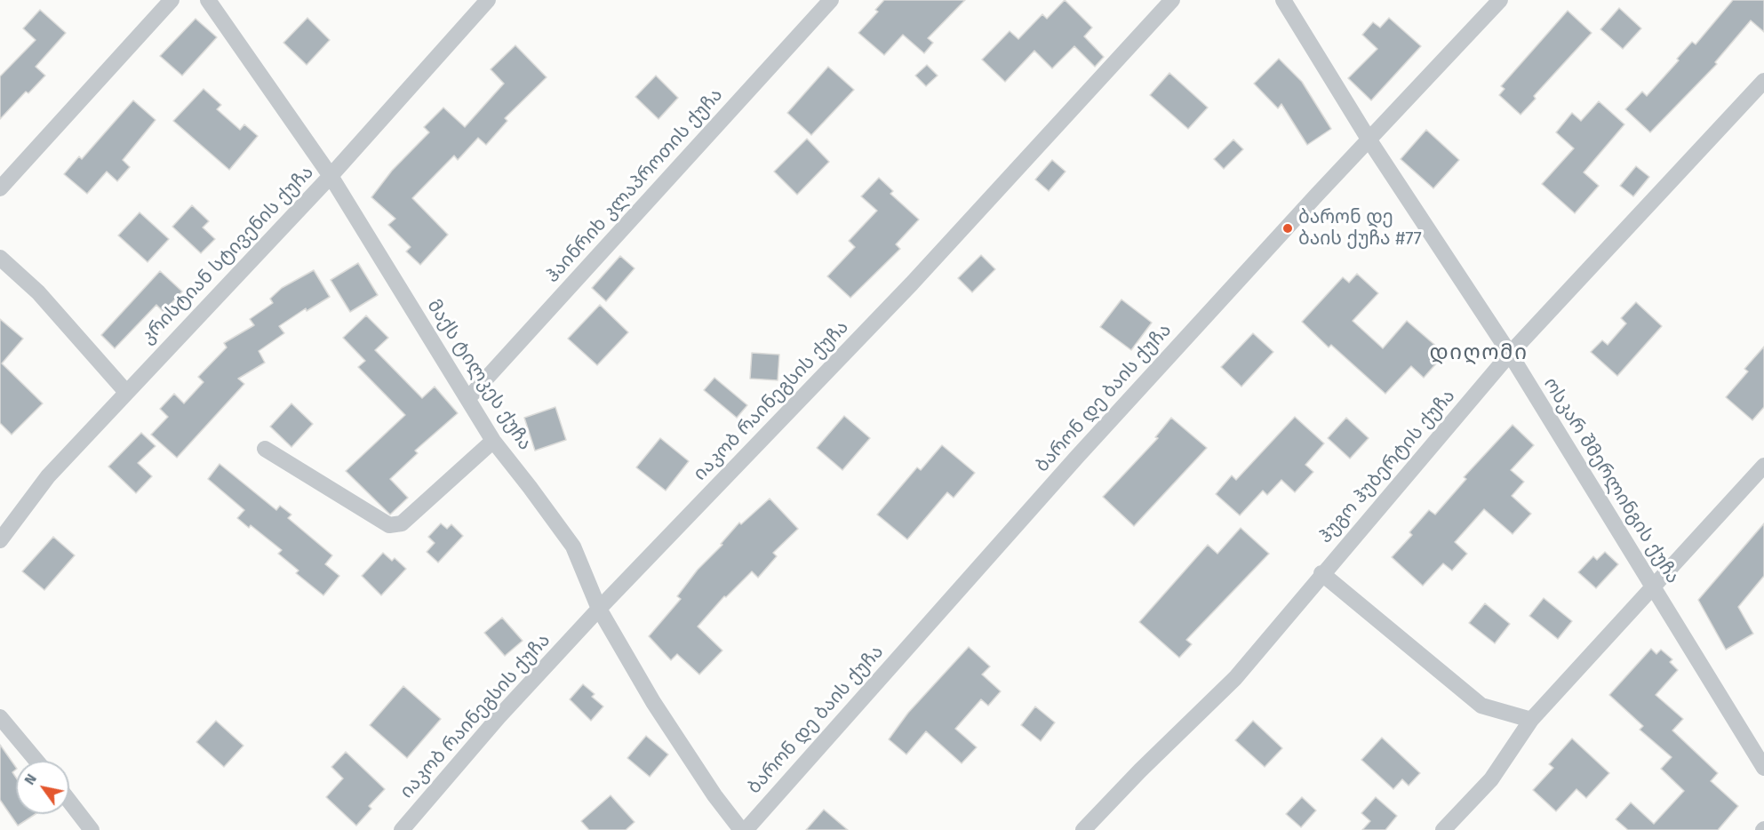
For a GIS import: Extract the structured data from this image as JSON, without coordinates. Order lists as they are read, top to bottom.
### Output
{
  "streets": {
    "street": [
      "ჰაინრიხ კლაპროთის ქუჩა",
      "კრისტიან სტივენის ქუჩა",
      "მაქს ტილკეს ქუჩა",
      "ბარონ დე ბაის ქუჩა",
      "იაკობ რაინეგსის ქუჩა",
      "ჰუგო ჰუბერტის ქუჩა",
      "ოსკარ შმერლინგის ქუჩა"
    ]
  },
  "crossings": [
    ["ჰაინრიხ კლაპროთის ქუჩა", "მაქს ტილკეს ქუჩა"],
    ["კრისტიან სტივენის ქუჩა", "მაქს ტილკეს ქუჩა"],
    ["მაქს ტილკეს ქუჩა", "იაკობ რაინეგსის ქუჩა"],
    ["ბარონ დე ბაის ქუჩა", "ოსკარ შმერლინგის ქუჩა"],
    ["ჰუგო ჰუბერტის ქუჩა", "ოსკარ შმერლინგის ქუჩა"]
  ],
  "districts": ["დიღომი"],
  "places": ["ბარონ დე ბაის ქუჩა #77"],
  "north": "top left"
}
